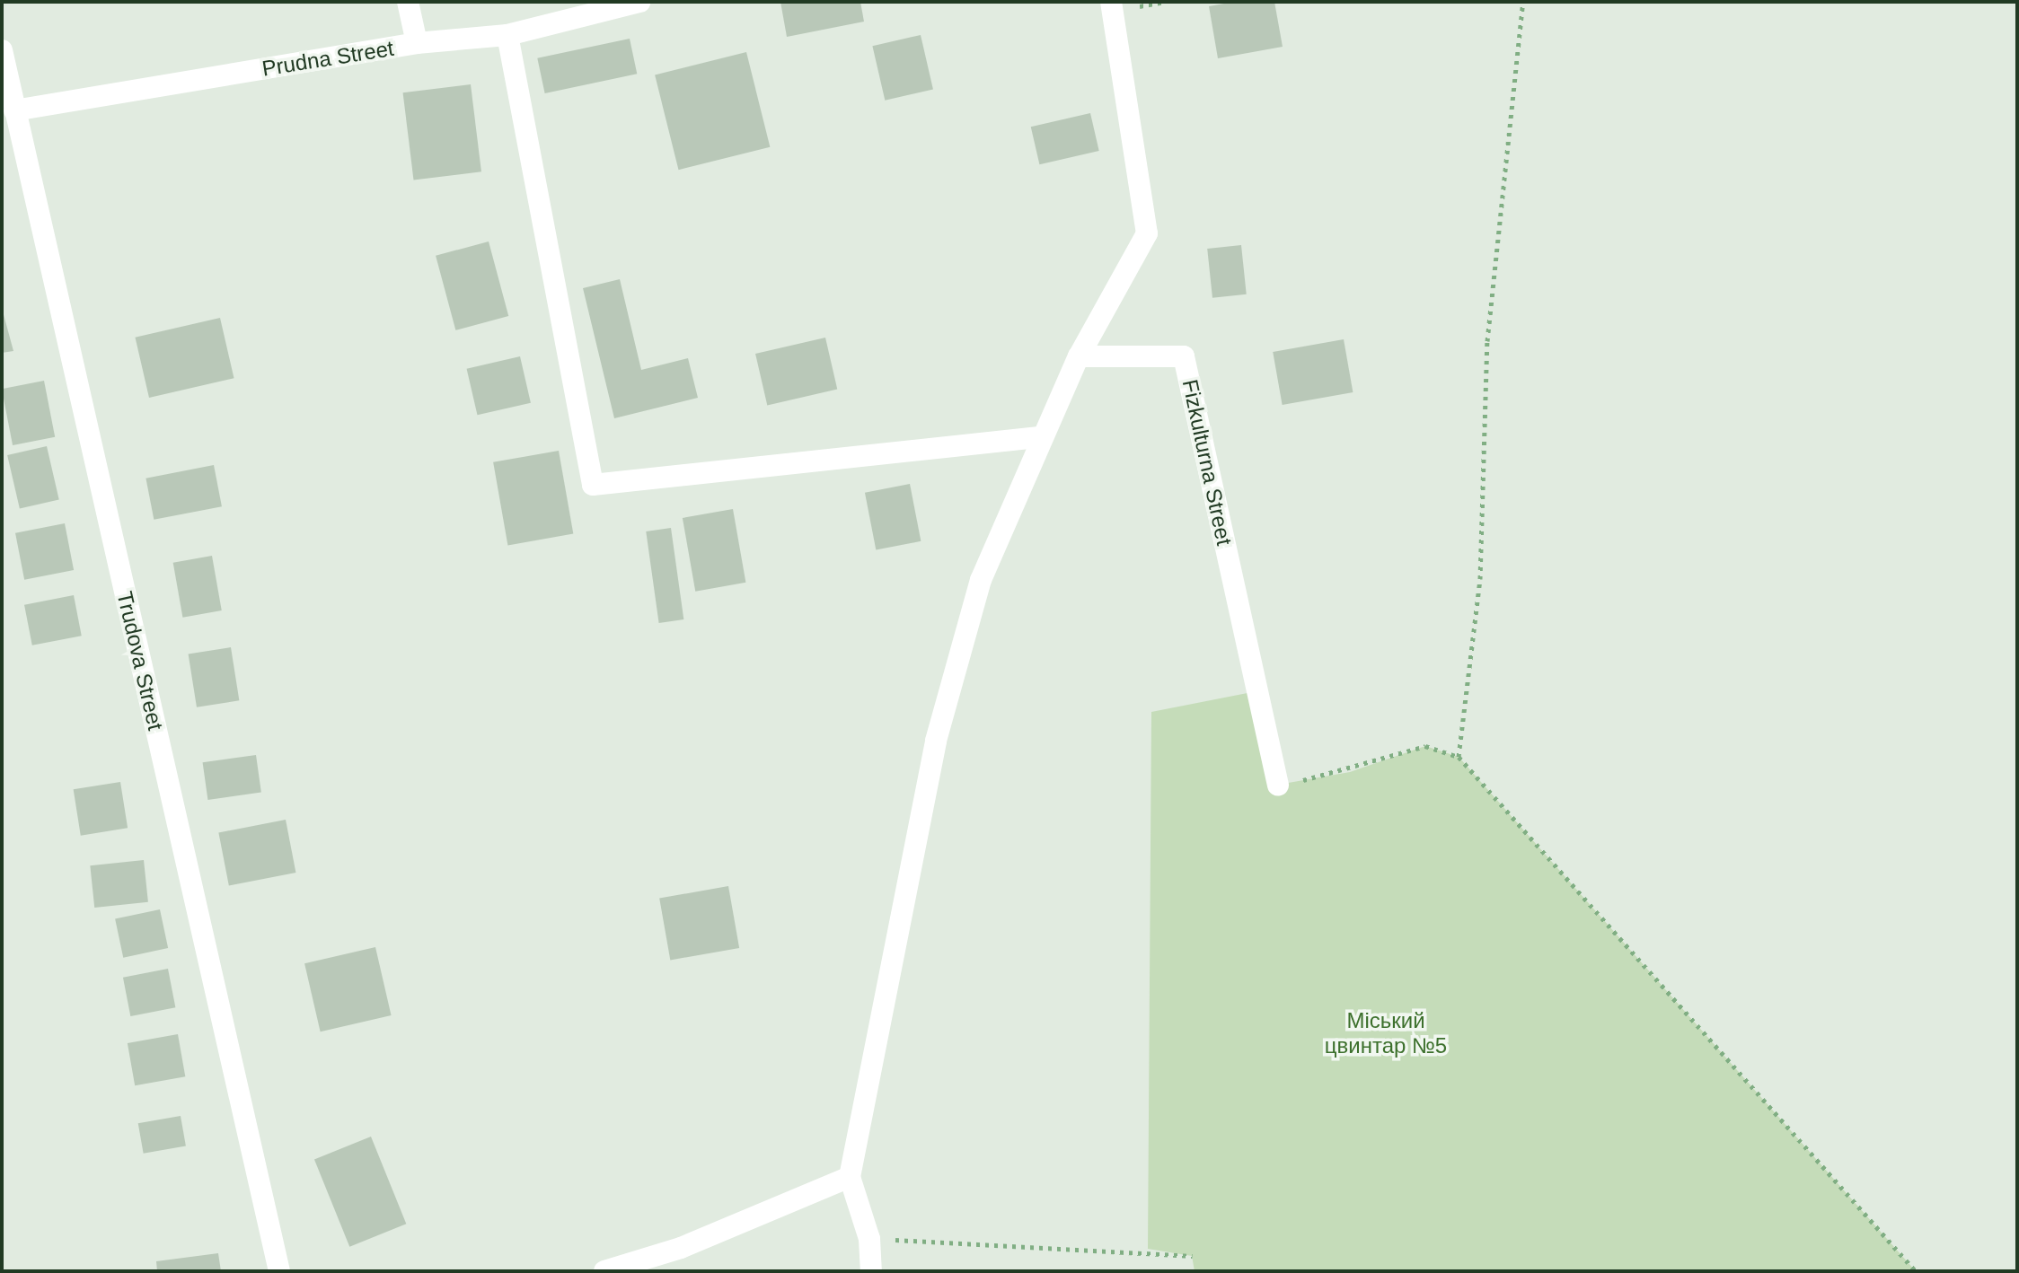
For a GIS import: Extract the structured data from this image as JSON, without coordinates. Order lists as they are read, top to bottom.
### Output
{
  "streets": {
    "street": ["Prudna Street", "Fizkulturna Street", "Trudova Street"]
  },
  "crossings": [
    ["Prudna Street", "Trudova Street"]
  ],
  "parks": ["Міський цвинтар №5"]
}
